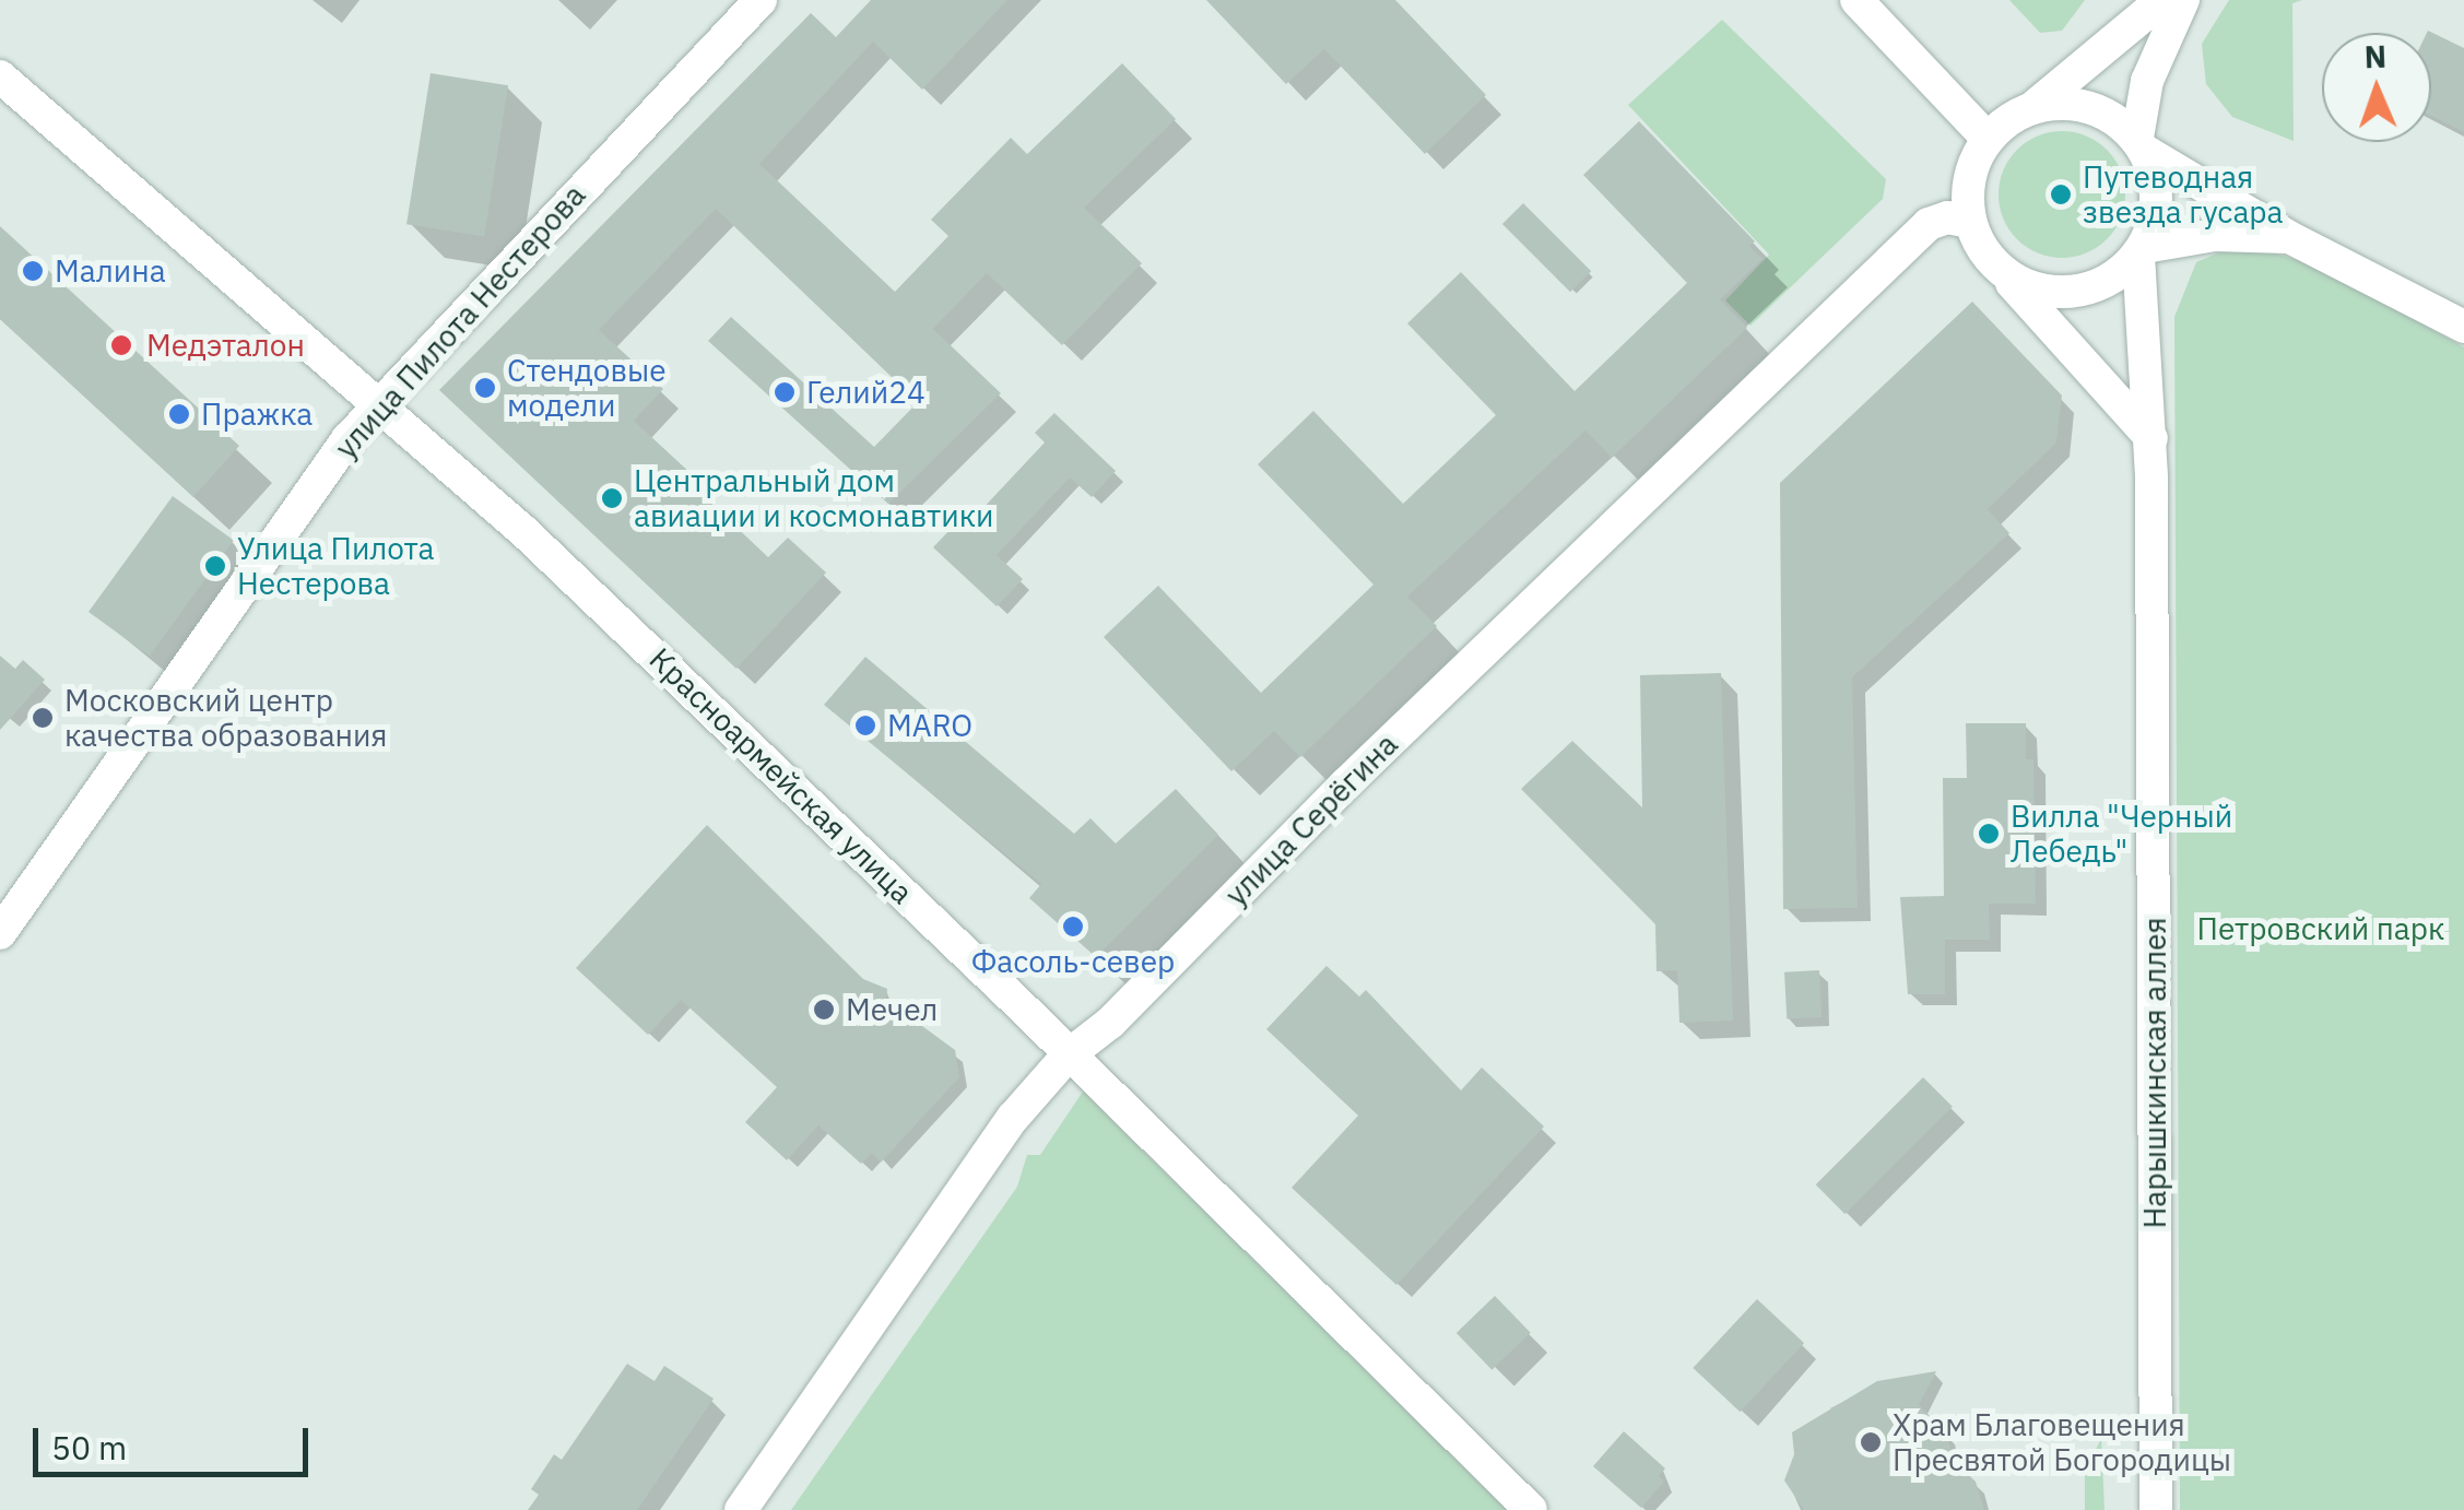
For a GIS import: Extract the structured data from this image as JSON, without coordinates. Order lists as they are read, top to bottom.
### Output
{
  "streets": {
    "street": [
      "улица Пилота Нестерова",
      "Красноармейская улица",
      "улица Серёгина",
      "Нарышкинская аллея"
    ]
  },
  "crossings": [
    ["улица Пилота Нестерова", "Красноармейская улица"],
    ["Красноармейская улица", "улица Серёгина"],
    ["улица Серёгина", "Нарышкинская аллея"]
  ],
  "parks": ["Петровский парк"],
  "places": [
    "Путеводная звезда гусара",
    "Малина",
    "Медэталон",
    "Стендовые модели",
    "Гелий24",
    "Пражка",
    "Центральный дом авиации и космонавтики",
    "Улица Пилота Нестерова",
    "Московский центр качества образования",
    "MARO",
    "Вилла \"Черный Лебедь\"",
    "Фасоль-север",
    "Мечел",
    "Храм Благовещения Пресвятой Богородицы"
  ],
  "scale_bar": "50 m",
  "north": "top"
}
